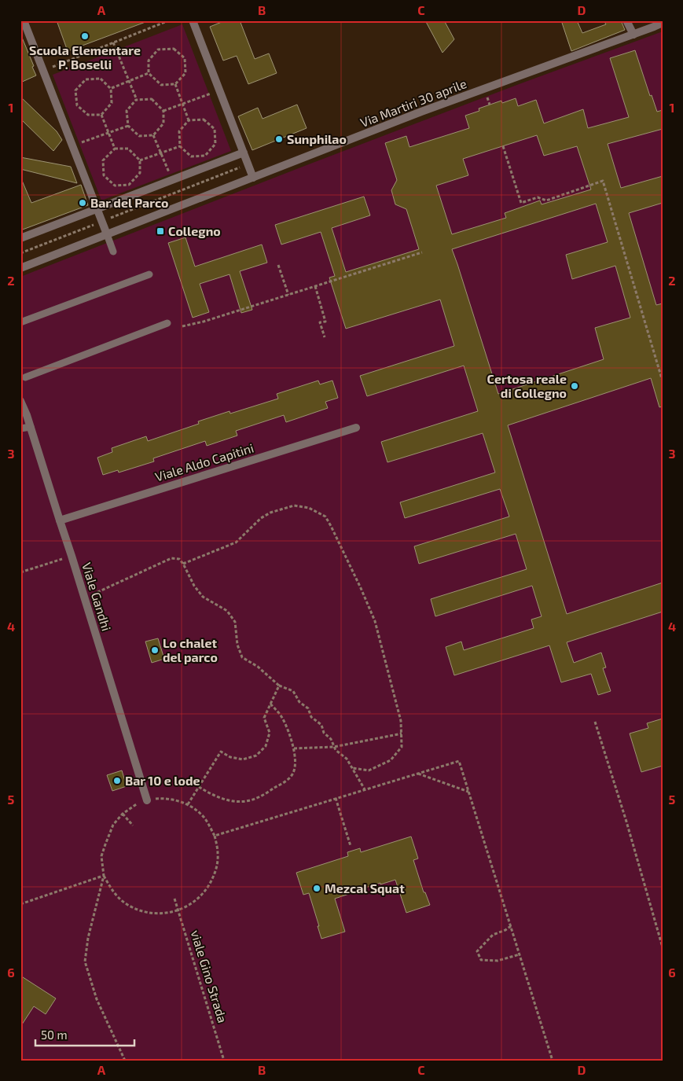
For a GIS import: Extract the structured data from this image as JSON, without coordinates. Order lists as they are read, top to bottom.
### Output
{
  "streets": {
    "street": ["Via Martiri 30 aprile", "Viale Aldo Capitini", "Viale Gandhi"],
    "path": ["viale Gino Strada"]
  },
  "crossings": [
    ["Viale Aldo Capitini", "Viale Gandhi"],
    ["Viale Gandhi", "viale Gino Strada"]
  ],
  "places": {
    "other": [
      "Scuola Elementare P. Boselli",
      "Sunphilao",
      "Bar del Parco",
      "Certosa reale di Collegno",
      "Lo chalet del parco",
      "Bar 10 e lode",
      "Mezcal Squat"
    ],
    "transit": ["Collegno"]
  },
  "scale_bar": "50 m",
  "grid": {
    "columns": [
      "A",
      "B",
      "C",
      "D"
    ],
    "rows": [
      "1",
      "2",
      "3",
      "4",
      "5",
      "6"
    ]
  }
}
